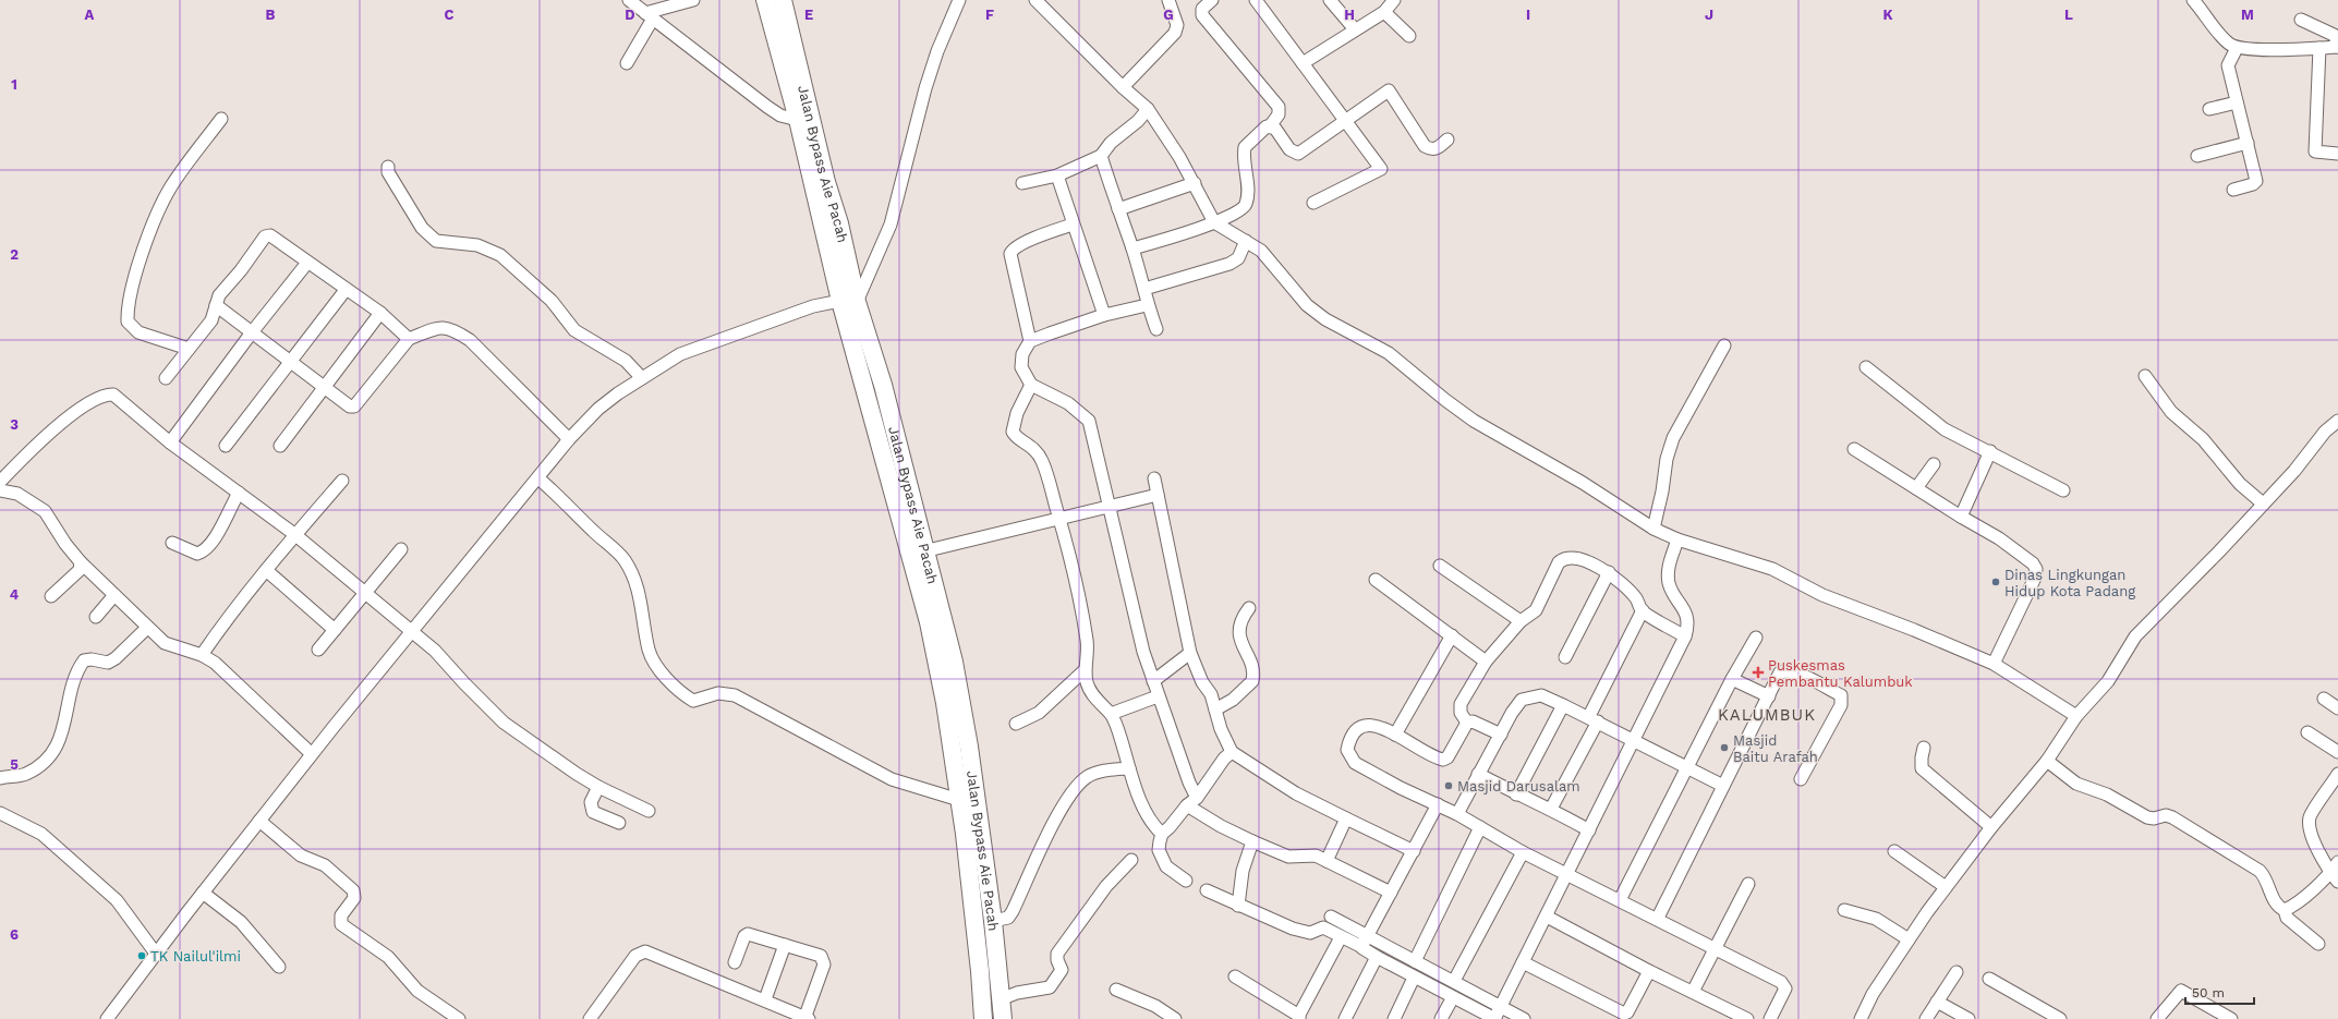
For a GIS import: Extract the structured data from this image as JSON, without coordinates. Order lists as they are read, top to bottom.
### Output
{
  "streets": {
    "highway": ["Jalan Bypass Aie Pacah"]
  },
  "districts": ["KALUMBUK"],
  "places": {
    "other": [
      "Dinas Lingkungan Hidup Kota Padang",
      "Masjid Baitu Arafah",
      "Masjid Darusalam",
      "TK Nailul'ilmi"
    ],
    "health": ["Puskesmas Pembantu Kalumbuk"]
  },
  "scale_bar": "50 m",
  "grid": {
    "columns": [
      "A",
      "B",
      "C",
      "D",
      "E",
      "F",
      "G",
      "H",
      "I",
      "J",
      "K",
      "L",
      "M"
    ],
    "rows": [
      "1",
      "2",
      "3",
      "4",
      "5",
      "6"
    ]
  }
}
